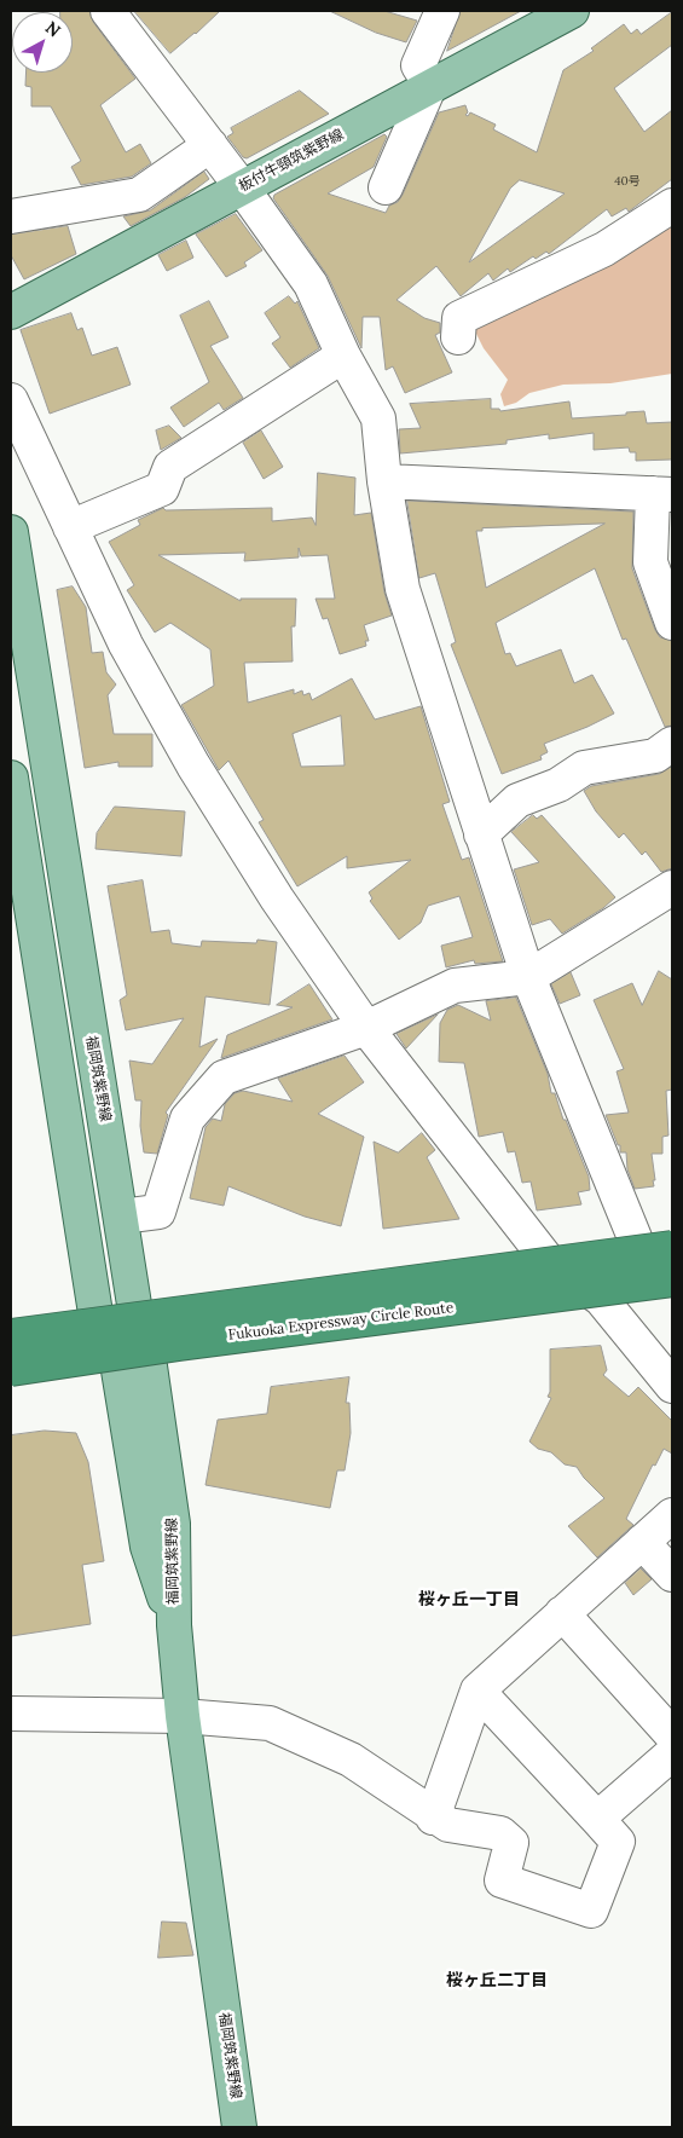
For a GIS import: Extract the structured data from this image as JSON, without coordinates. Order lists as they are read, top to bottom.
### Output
{
  "streets": {
    "highway": ["Fukuoka Expressway Circle Route"],
    "main road": ["板付牛頸筑紫野線", "福岡筑紫野線"]
  },
  "districts": ["桜ヶ丘一丁目", "桜ヶ丘二丁目"],
  "house_numbers": ["40号"],
  "north": "top right"
}
